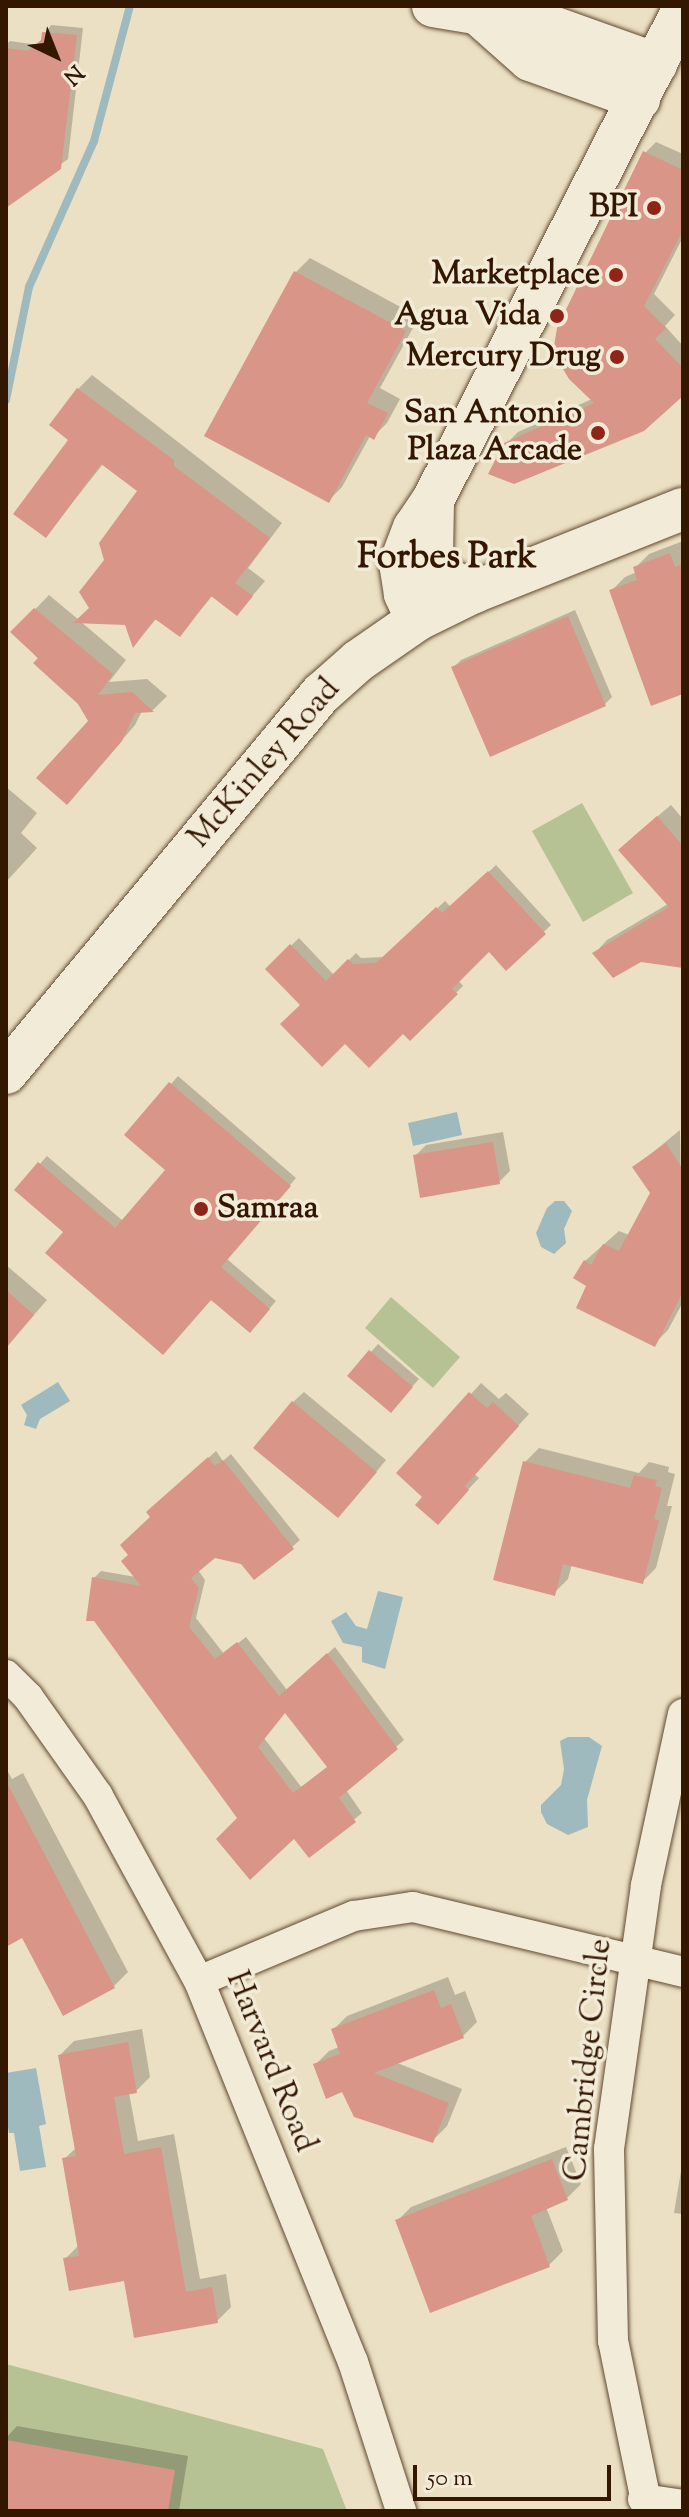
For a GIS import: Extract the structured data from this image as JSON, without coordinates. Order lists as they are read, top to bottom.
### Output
{
  "streets": {
    "street": ["McKinley Road", "Cambridge Circle", "Harvard Road"]
  },
  "districts": ["Forbes Park"],
  "places": [
    "BPI",
    "Marketplace",
    "Agua Vida",
    "Mercury Drug",
    "San Antonio Plaza Arcade",
    "Samraa"
  ],
  "scale_bar": "50 m",
  "north": "bottom right"
}
